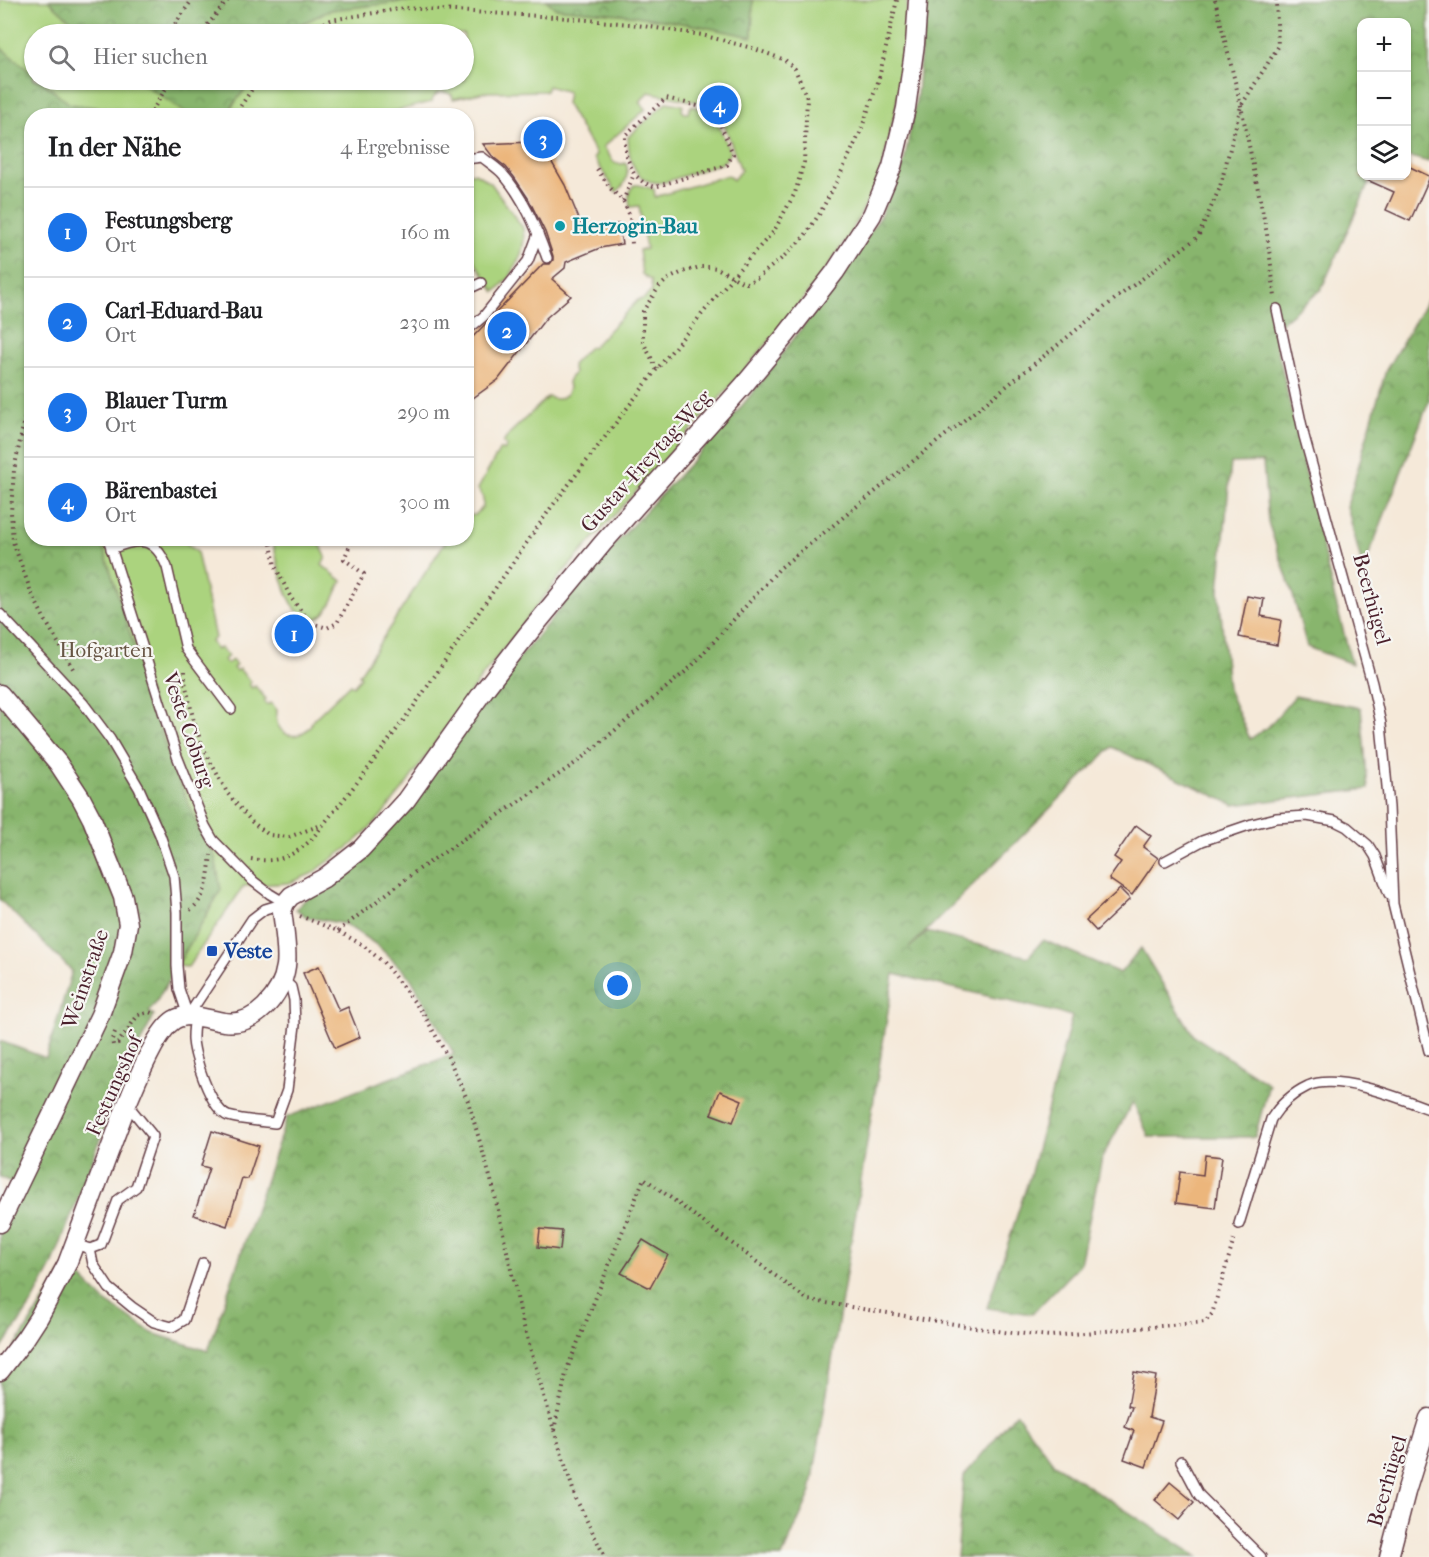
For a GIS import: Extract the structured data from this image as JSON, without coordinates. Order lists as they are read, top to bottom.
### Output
{
  "streets": {
    "street": [
      "Gustav-Freytag-Weg",
      "Beerhügel",
      "Weinstraße",
      "Festungshof"
    ],
    "lane": ["Veste Coburg"]
  },
  "crossings": [
    ["Gustav-Freytag-Weg", "Veste Coburg"]
  ],
  "parks": ["Hofgarten"],
  "places": {
    "other": ["Herzogin-Bau"],
    "transit": ["Veste"]
  },
  "page": {
    "map_buttons": ["+", "−"],
    "search": "Hier suchen",
    "pins": [
      "4",
      "3",
      "2",
      "1"
    ],
    "heading": ["In der Nähe", "4 Ergebnisse"],
    "list": [
      {
        "mark": "1",
        "name": "Festungsberg",
        "note": "Ort",
        "value": "160 m"
      },
      {
        "mark": "2",
        "name": "Carl-Eduard-Bau",
        "note": "Ort",
        "value": "230 m"
      },
      {
        "mark": "3",
        "name": "Blauer Turm",
        "note": "Ort",
        "value": "290 m"
      },
      {
        "mark": "4",
        "name": "Bärenbastei",
        "note": "Ort",
        "value": "300 m"
      }
    ]
  }
}
